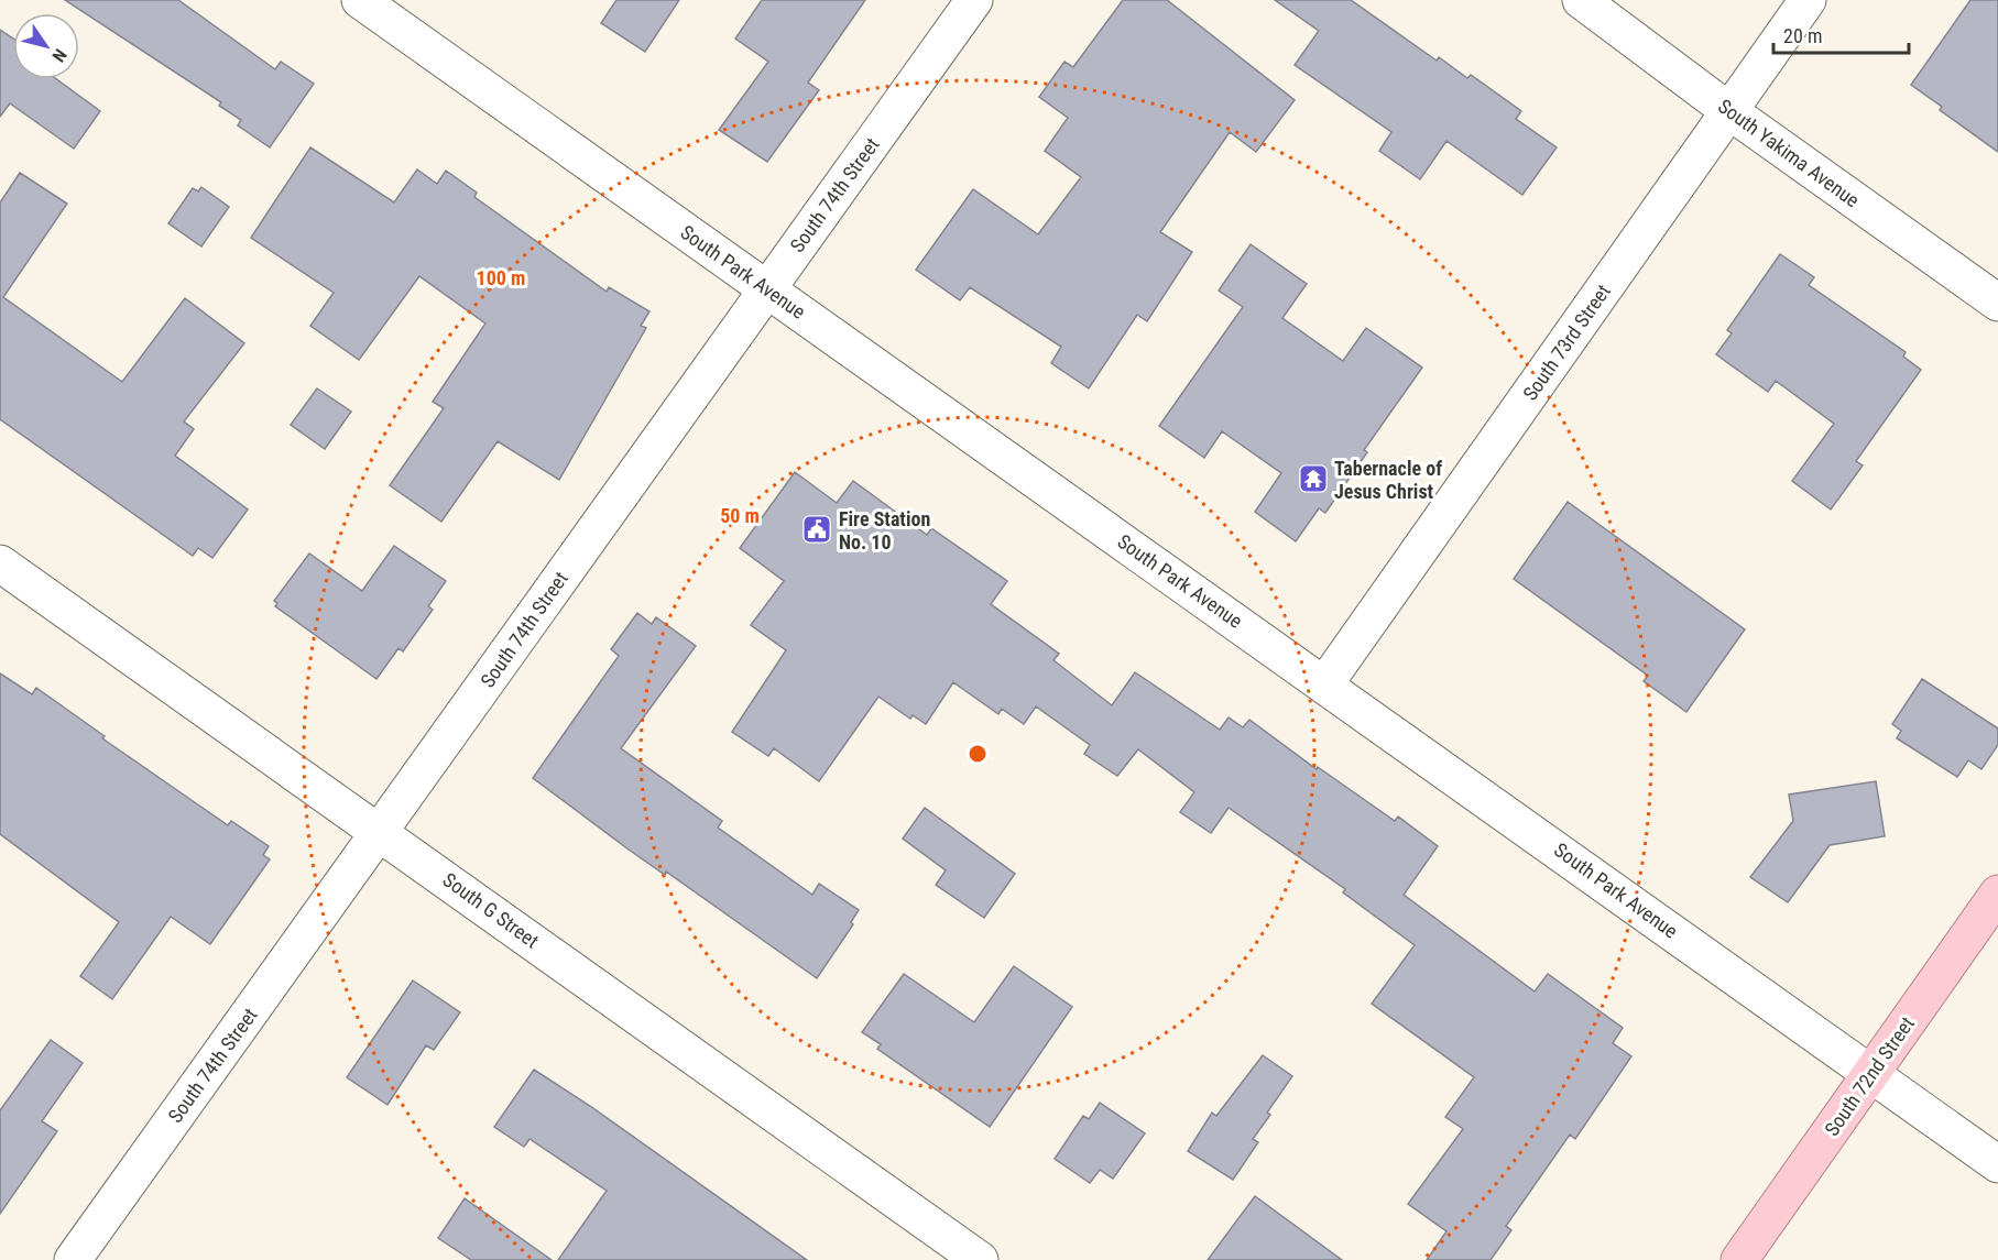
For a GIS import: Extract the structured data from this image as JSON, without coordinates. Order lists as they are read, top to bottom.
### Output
{
  "streets": {
    "main road": ["South 72nd Street"],
    "street": [
      "South Yakima Avenue",
      "South 74th Street",
      "South Park Avenue",
      "South 73rd Street",
      "South G Street"
    ]
  },
  "crossings": [
    ["South Yakima Avenue", "South 73rd Street"],
    ["South 74th Street", "South Park Avenue"],
    ["South 74th Street", "South G Street"],
    ["South Park Avenue", "South 73rd Street"],
    ["South Park Avenue", "South 72nd Street"]
  ],
  "places": {
    "temple": ["Tabernacle of Jesus Christ"],
    "public building": ["Fire Station No. 10"]
  },
  "scale_bar": "20 m",
  "north": "bottom right",
  "rings": ["100 m", "50 m"]
}
